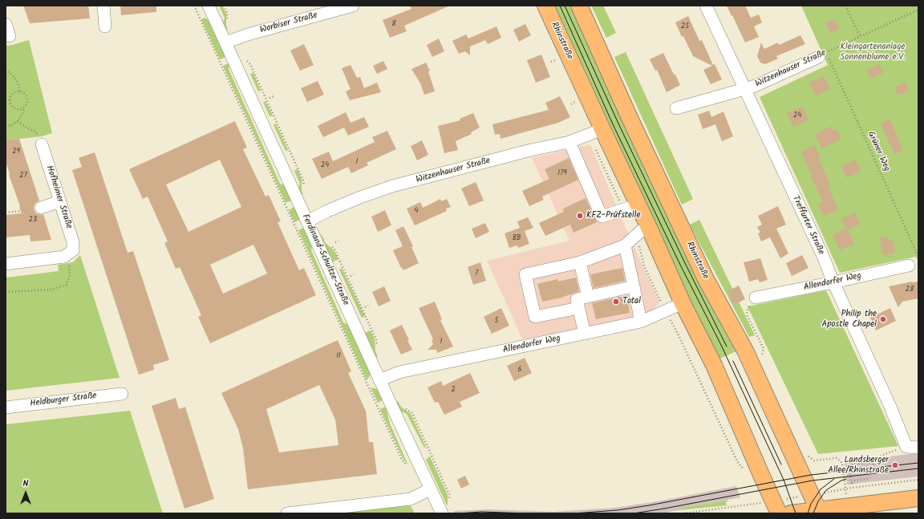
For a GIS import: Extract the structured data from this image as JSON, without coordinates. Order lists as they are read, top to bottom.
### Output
{
  "streets": {
    "main road": ["Rhinstraße"],
    "street": [
      "Worbiser Straße",
      "Witzenhauser Straße",
      "Hofheimer Straße",
      "Treffurter Straße",
      "Ferdinand-Schultze-Straße",
      "Allendorfer Weg",
      "Heldburger Straße"
    ],
    "path": ["Grüner Weg"]
  },
  "crossings": [
    ["Worbiser Straße", "Ferdinand-Schultze-Straße"],
    ["Rhinstraße", "Witzenhauser Straße"],
    ["Rhinstraße", "Allendorfer Weg"],
    ["Witzenhauser Straße", "Grüner Weg"],
    ["Witzenhauser Straße", "Treffurter Straße"],
    ["Witzenhauser Straße", "Ferdinand-Schultze-Straße"],
    ["Treffurter Straße", "Allendorfer Weg"],
    ["Ferdinand-Schultze-Straße", "Allendorfer Weg"]
  ],
  "parks": ["Kleingartenanlage Sonnenblume e.V."],
  "places": [
    "KFZ-Prüfstelle",
    "Total",
    "Philip the Apostle Chapel",
    "Landsberger Allee/Rhinstraße"
  ],
  "house_numbers": [
    "8",
    "25",
    "24",
    "29",
    "1",
    "24",
    "179",
    "27",
    "4",
    "23",
    "8B",
    "7",
    "28",
    "5",
    "1",
    "11",
    "6",
    "2"
  ],
  "north": "top"
}
